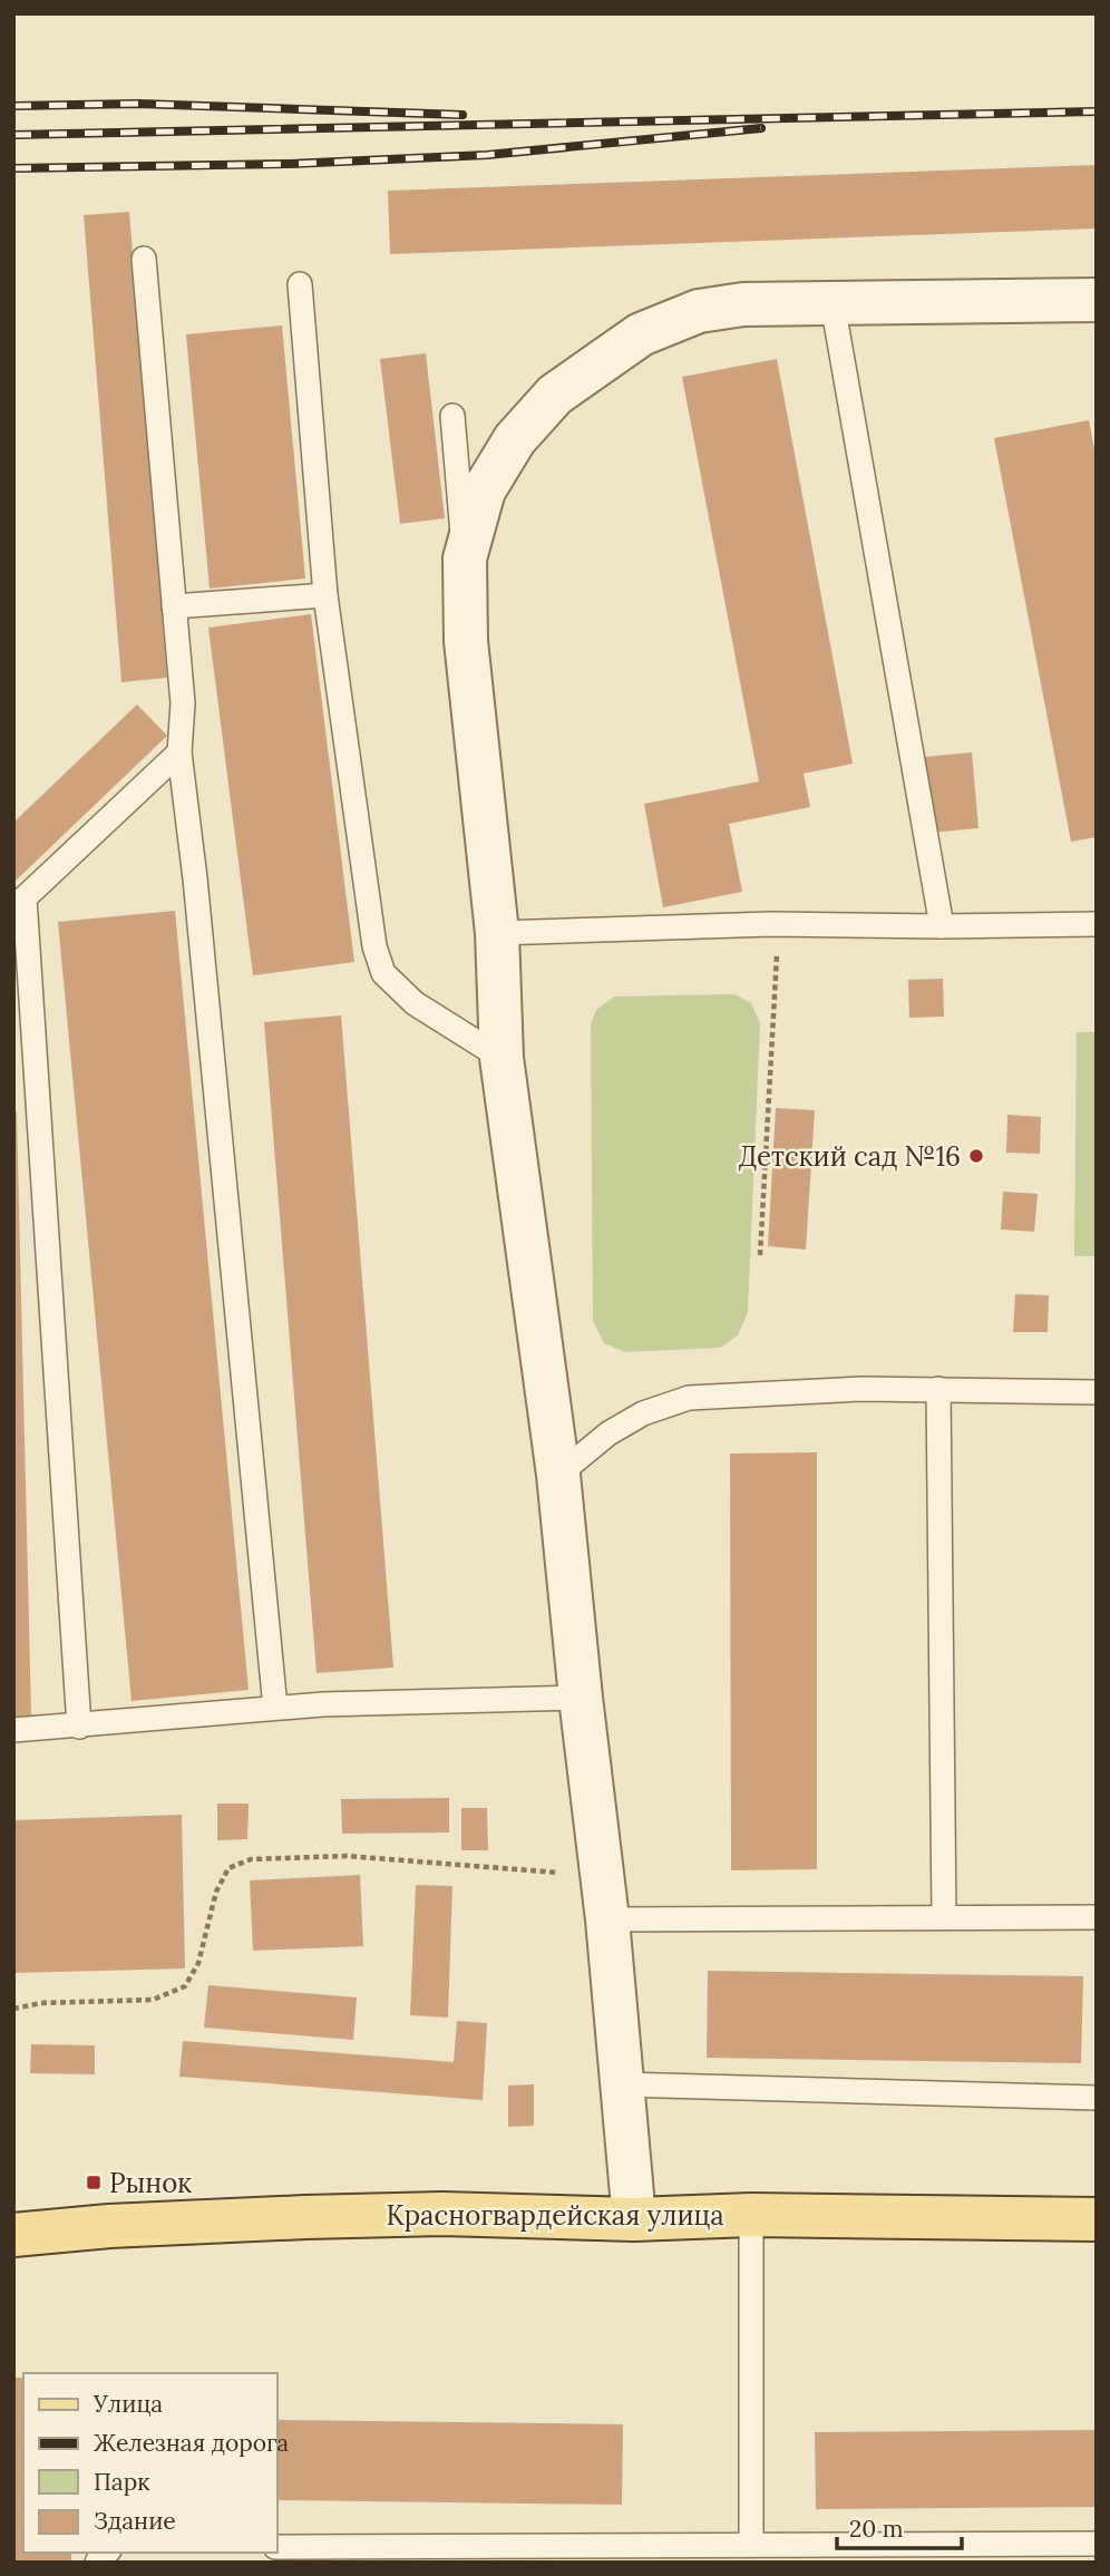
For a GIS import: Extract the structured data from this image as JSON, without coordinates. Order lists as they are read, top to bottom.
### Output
{
  "streets": {
    "main road": ["Красногвардейская улица"]
  },
  "places": {
    "other": ["Детский сад №16"],
    "transit": ["Рынок"]
  },
  "legend": [
    "Улица",
    "Железная дорога",
    "Парк",
    "Здание"
  ],
  "scale_bar": "20 m"
}
